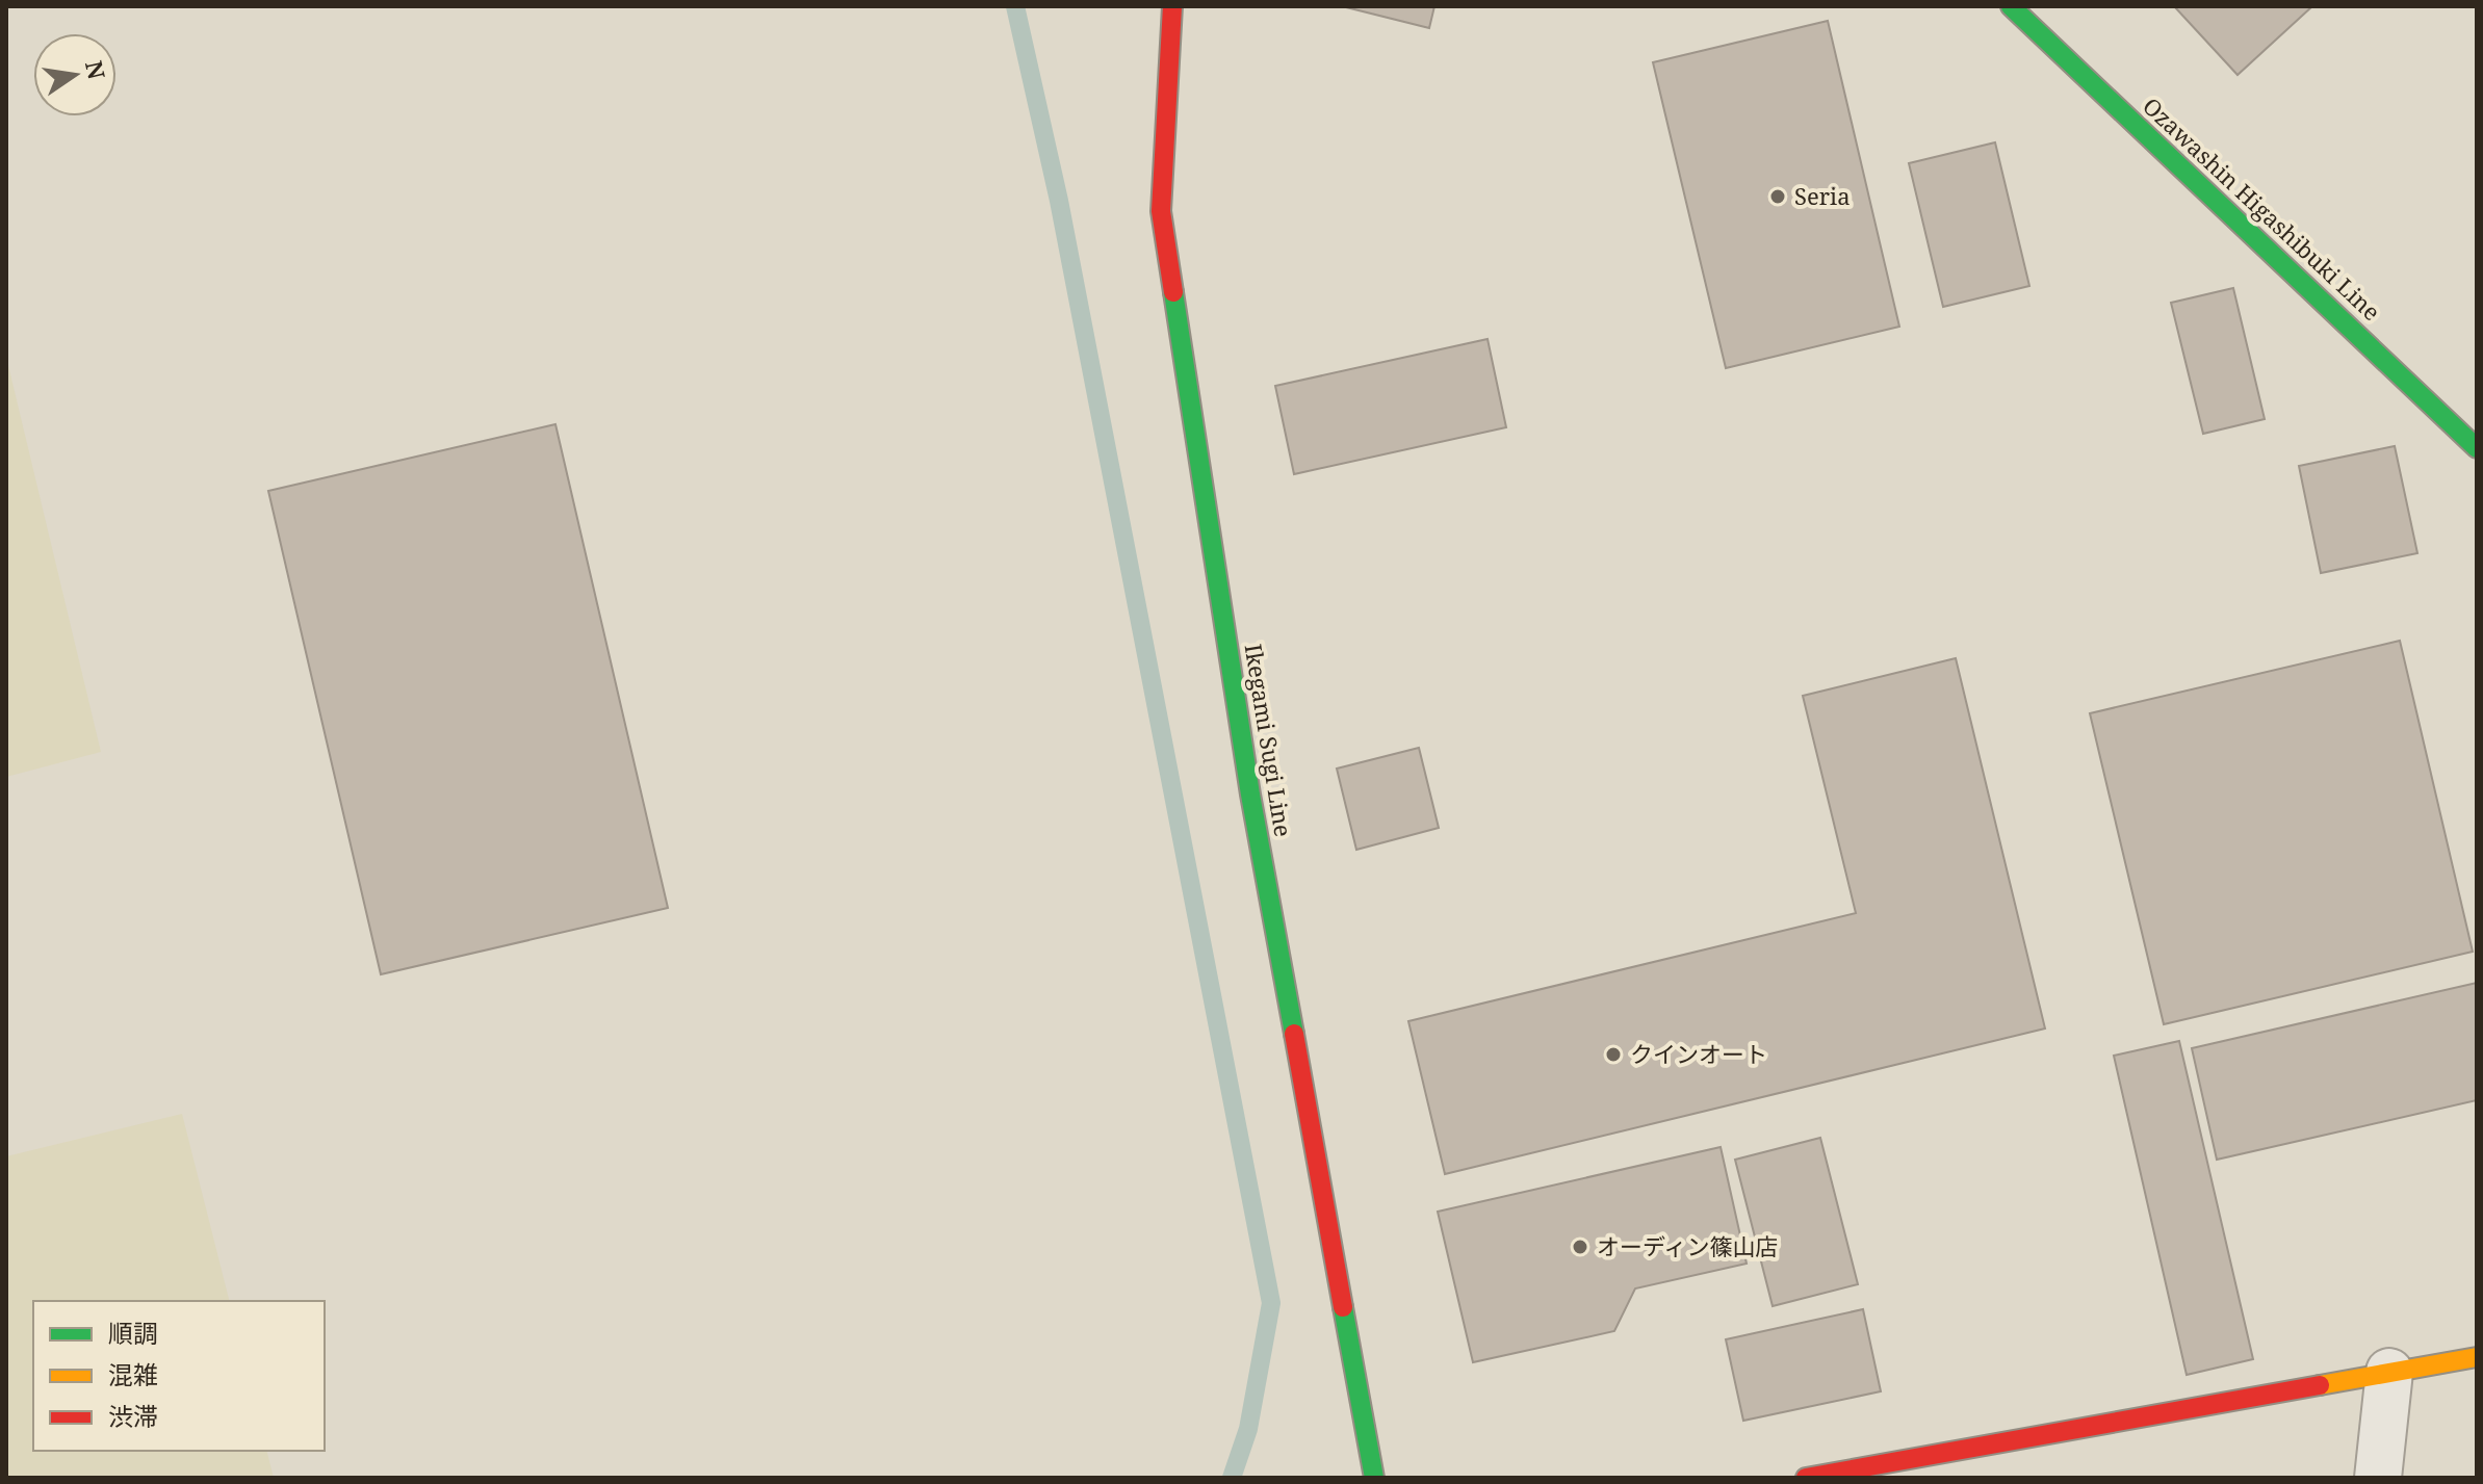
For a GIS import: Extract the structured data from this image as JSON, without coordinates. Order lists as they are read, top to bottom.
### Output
{
  "streets": {
    "main road": ["Ozawashin Higashibuki Line", "Ikegami Sugi Line"]
  },
  "places": ["Seria", "クインオート", "オーディン篠山店"],
  "legend": ["順調", "混雑", "渋滞"],
  "north": "right"
}
